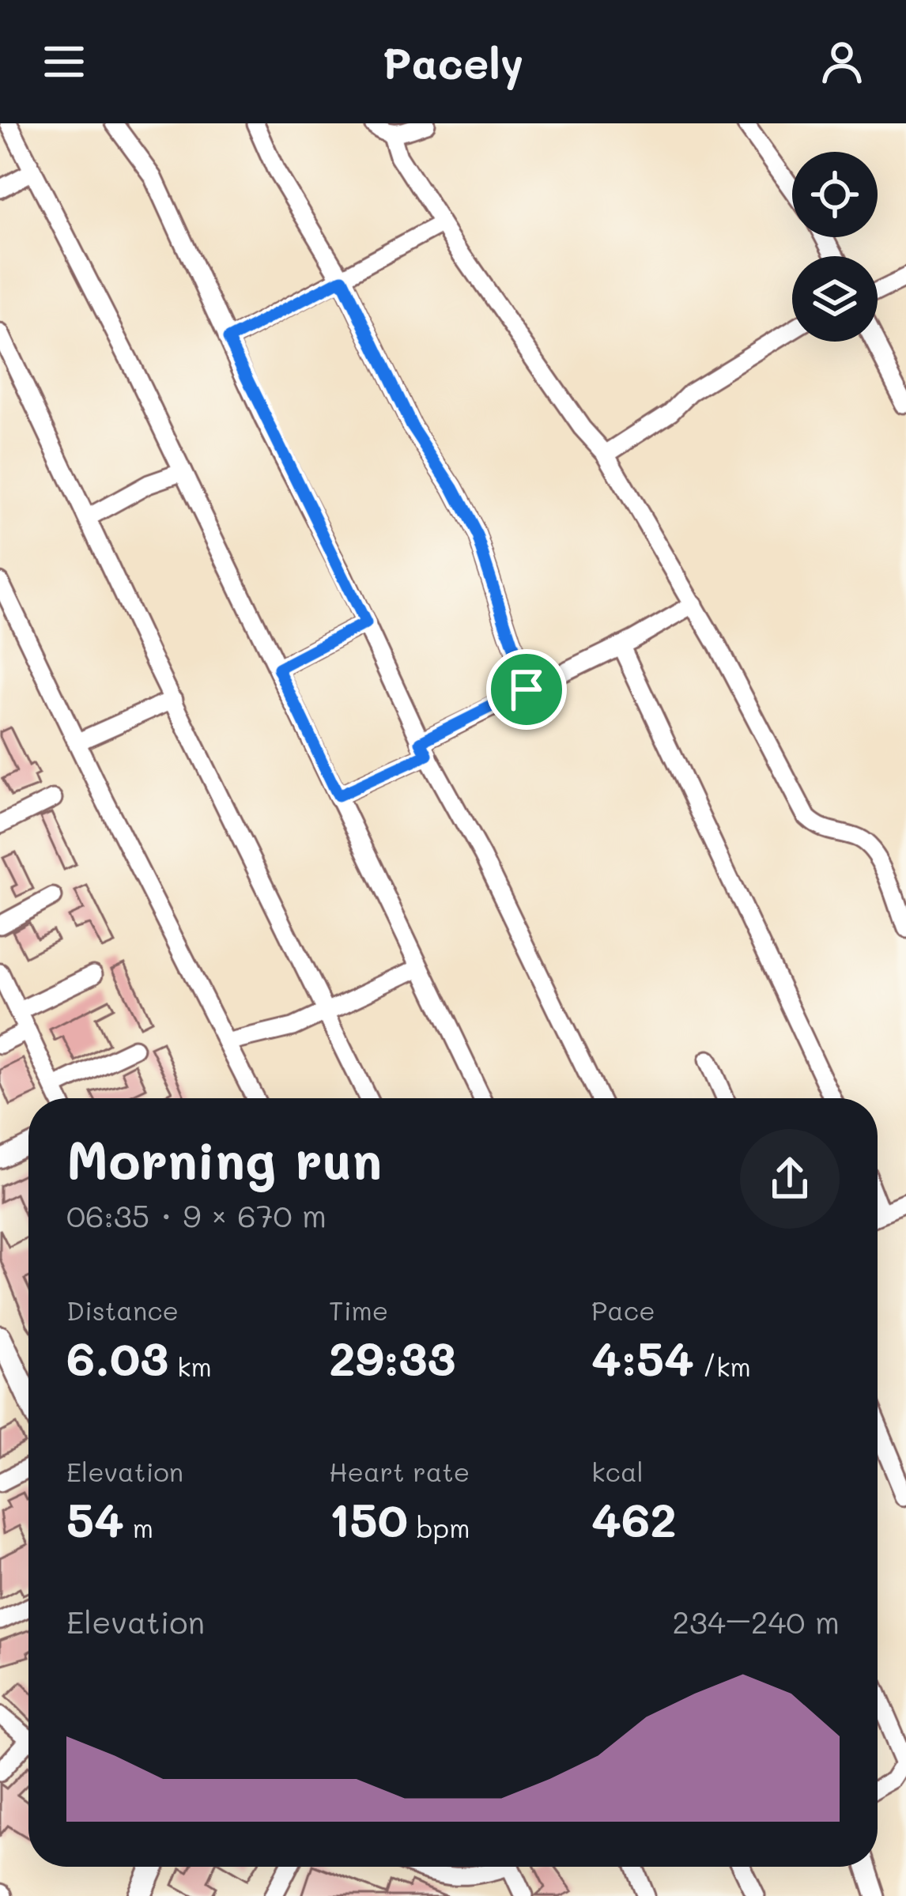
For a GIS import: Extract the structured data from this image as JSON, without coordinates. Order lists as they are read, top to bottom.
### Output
{
  "page": {
    "header": "Pacely",
    "heading": ["Morning run", "06:35 · 9 × 670 m"],
    "stats": [
      ["Distance", "6.03 km"],
      ["Time", "29:33"],
      ["Pace", "4:54 /km"],
      ["Elevation", "54 m"],
      ["Heart rate", "150 bpm"],
      ["kcal", "462"]
    ],
    "chart": ["Elevation", "234–240 m"]
  }
}
